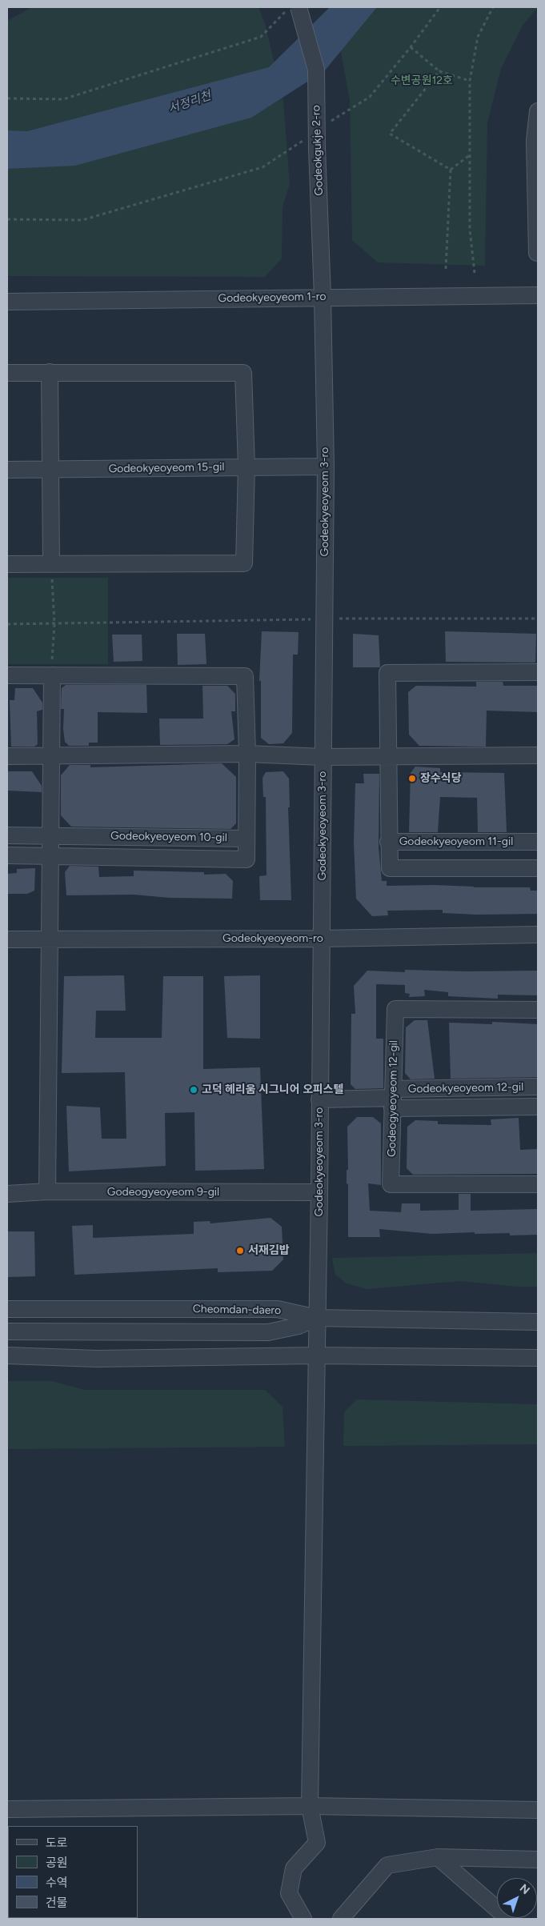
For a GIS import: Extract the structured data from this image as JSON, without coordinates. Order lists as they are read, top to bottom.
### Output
{
  "streets": {
    "street": [
      "Godeokgukje 2-ro",
      "Godeokyeoyeom 1-ro",
      "Godeokyeoyeom 15-gil",
      "Godeokyeoyeom 3-ro",
      "Godeokyeoyeom 10-gil",
      "Godeokyeoyeom 11-gil",
      "Godeokyeoyeom-ro",
      "Godeokyeoyeom 12-gil",
      "Godeogyeoyeom 12-gil",
      "Godeogyeoyeom 9-gil",
      "Cheomdan-daero"
    ]
  },
  "crossings": [
    ["Godeokgukje 2-ro", "Godeokyeoyeom 1-ro"],
    ["Godeokgukje 2-ro", "Godeokyeoyeom 3-ro"],
    ["Godeokyeoyeom 1-ro", "Godeokyeoyeom 3-ro"],
    ["Godeokyeoyeom 15-gil", "Godeokyeoyeom 3-ro"],
    ["Godeokyeoyeom 3-ro", "Godeokyeoyeom-ro"],
    ["Godeokyeoyeom 3-ro", "Godeogyeoyeom 9-gil"],
    ["Godeokyeoyeom 3-ro", "Cheomdan-daero"],
    ["Godeokyeoyeom 12-gil", "Godeogyeoyeom 12-gil"]
  ],
  "water": ["서정리천"],
  "parks": ["수변공원12호"],
  "places": ["장수식당", "고덕 헤리움 시그니어 오피스텔", "서재김밥"],
  "legend": [
    "도로",
    "공원",
    "수역",
    "건물"
  ],
  "north": "top right"
}
